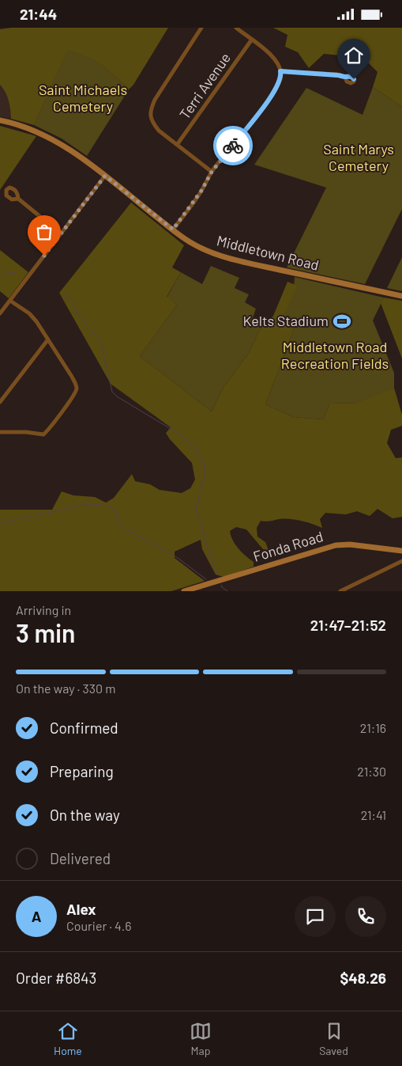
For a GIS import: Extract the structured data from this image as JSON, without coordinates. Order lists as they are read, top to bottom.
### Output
{
  "streets": {
    "street": ["Terri Avenue", "Middletown Road", "Fonda Road"]
  },
  "parks": ["Saint Michaels Cemetery", "Saint Marys Cemetery", "Middletown Road Recreation Fields"],
  "places": {
    "sports": ["Kelts Stadium"]
  },
  "page": {
    "status": "21:44",
    "heading": ["3 min", "Arriving in", "21:47–21:52"],
    "panel": [
      "Alex",
      "Courier · 4.6",
      "Order #6843",
      "$48.26"
    ],
    "bar": "On the way · 330 m",
    "list": [
      ["Confirmed", "21:16"],
      ["Preparing", "21:30"],
      ["On the way", "21:41"],
      "Delivered"
    ],
    "round": "A",
    "tabs": ["Home", "Map", "Saved"]
  }
}
